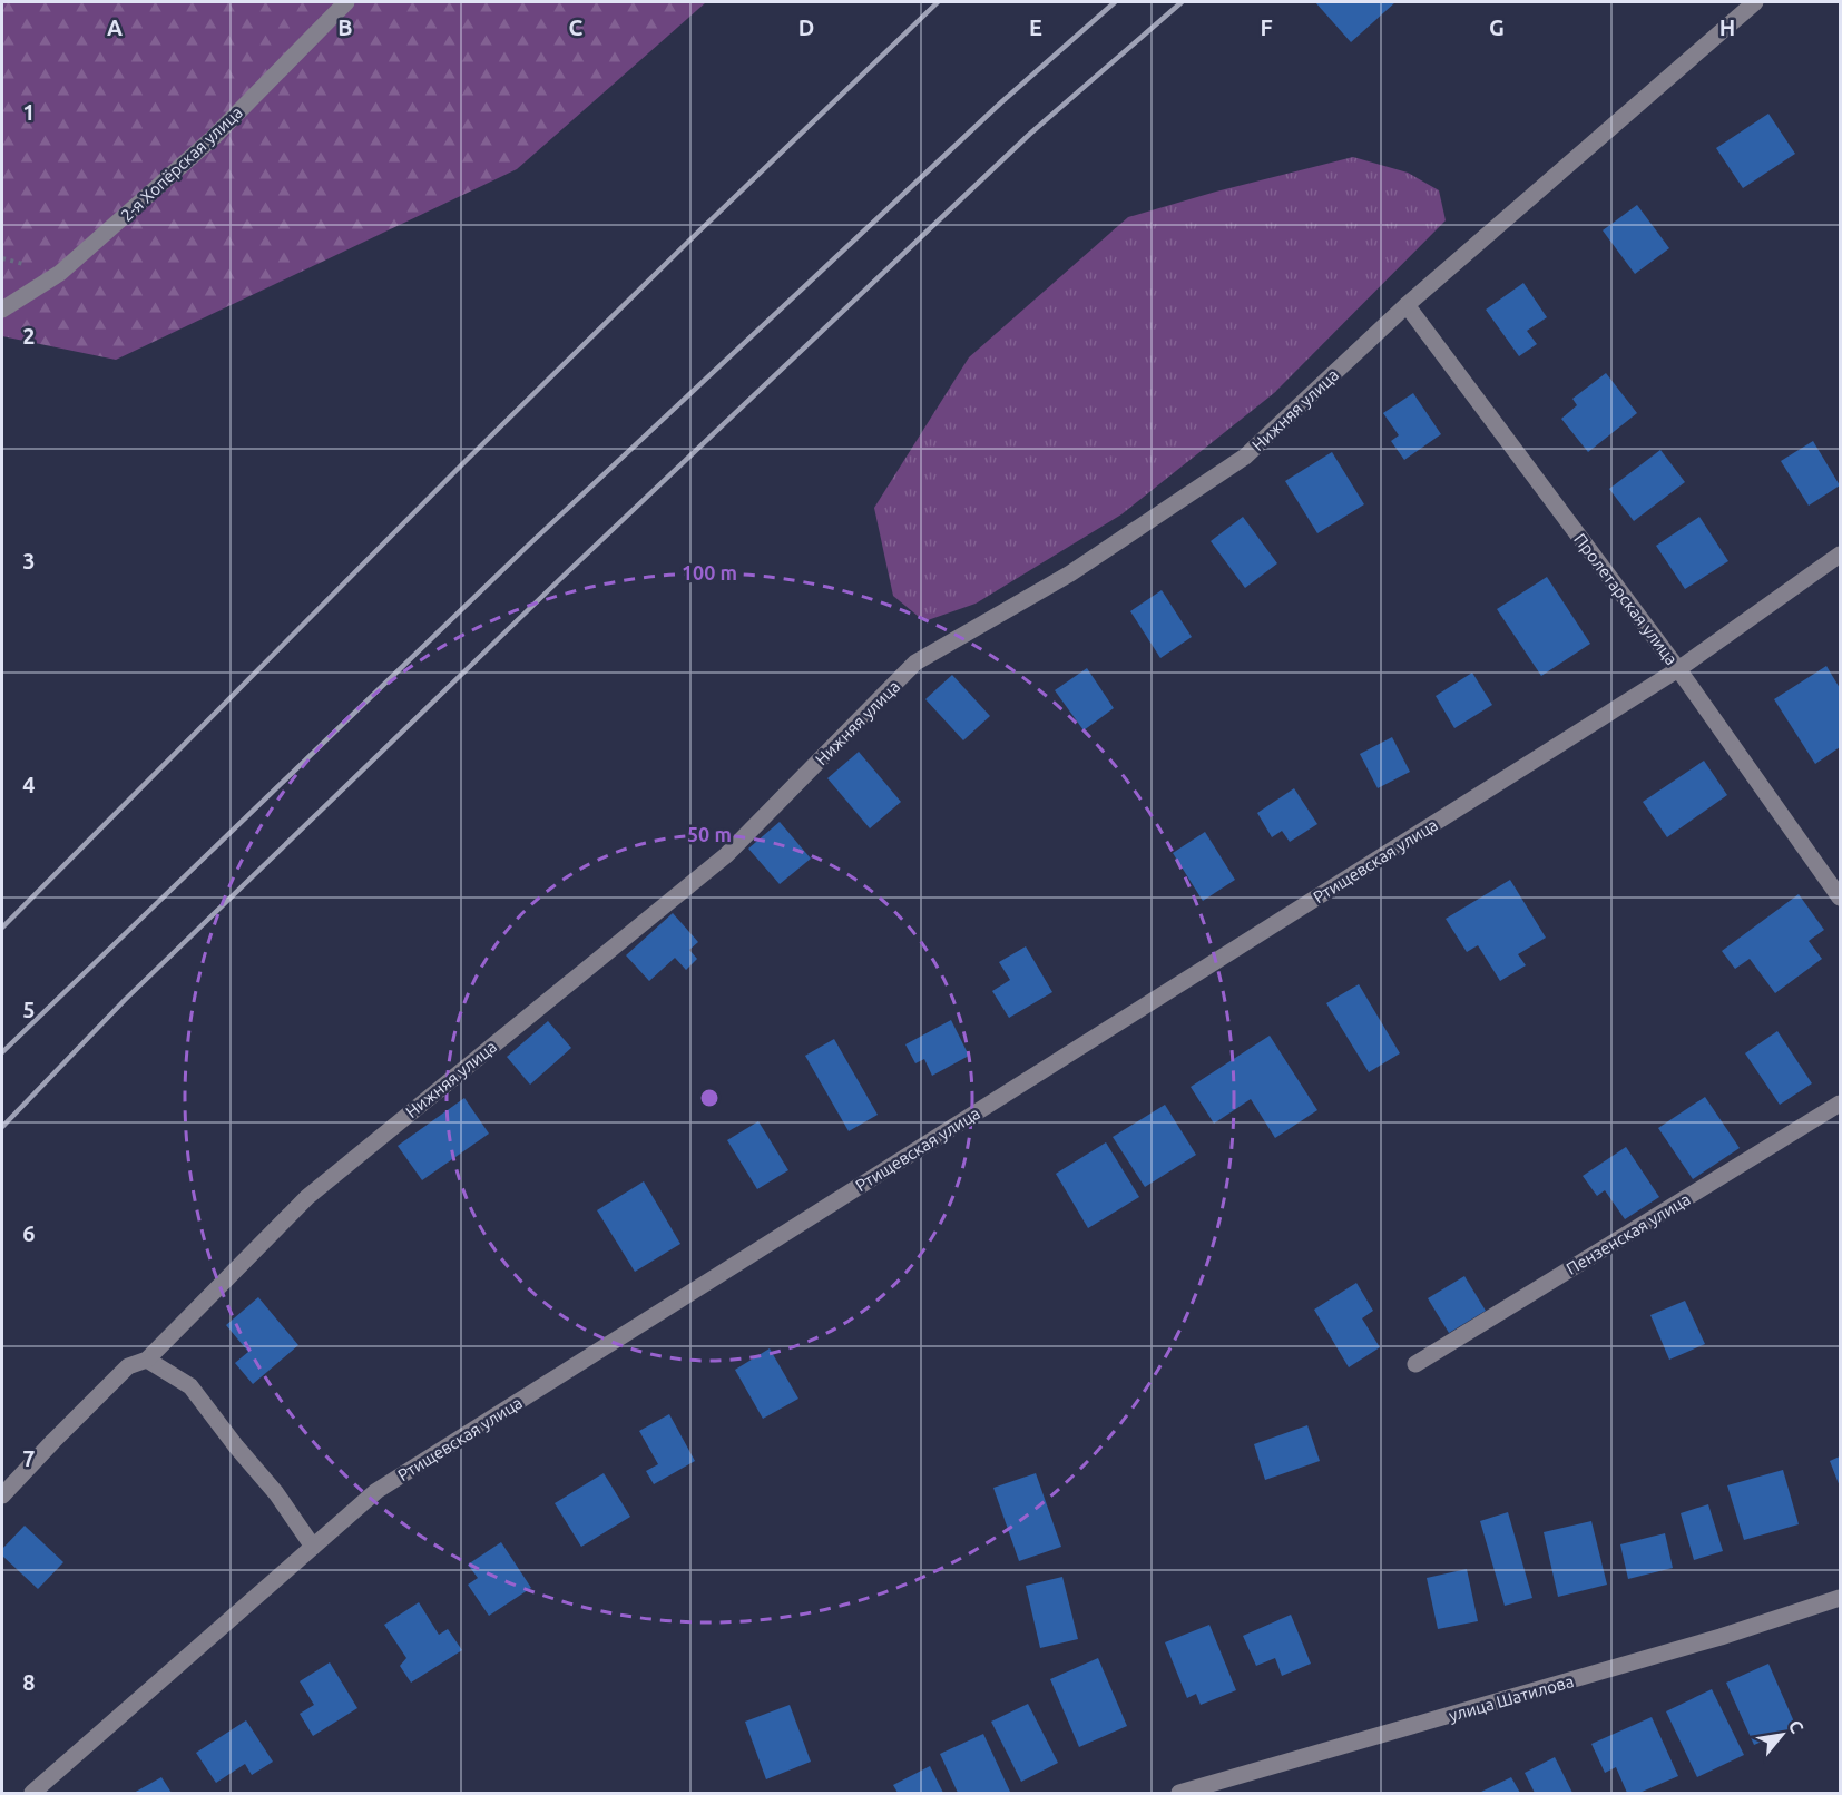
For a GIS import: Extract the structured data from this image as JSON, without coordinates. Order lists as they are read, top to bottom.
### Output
{
  "streets": {
    "street": [
      "2-я Хопёрская улица",
      "Нижняя улица",
      "Пролетарская улица",
      "Ртищевская улица",
      "Пензенская улица",
      "улица Шатилова"
    ]
  },
  "crossings": [
    ["Нижняя улица", "Пролетарская улица"],
    ["Пролетарская улица", "Ртищевская улица"]
  ],
  "north": "top right",
  "grid": {
    "columns": [
      "A",
      "B",
      "C",
      "D",
      "E",
      "F",
      "G",
      "H"
    ],
    "rows": [
      "1",
      "2",
      "3",
      "4",
      "5",
      "6",
      "7",
      "8"
    ]
  },
  "rings": ["100 m", "50 m"]
}
